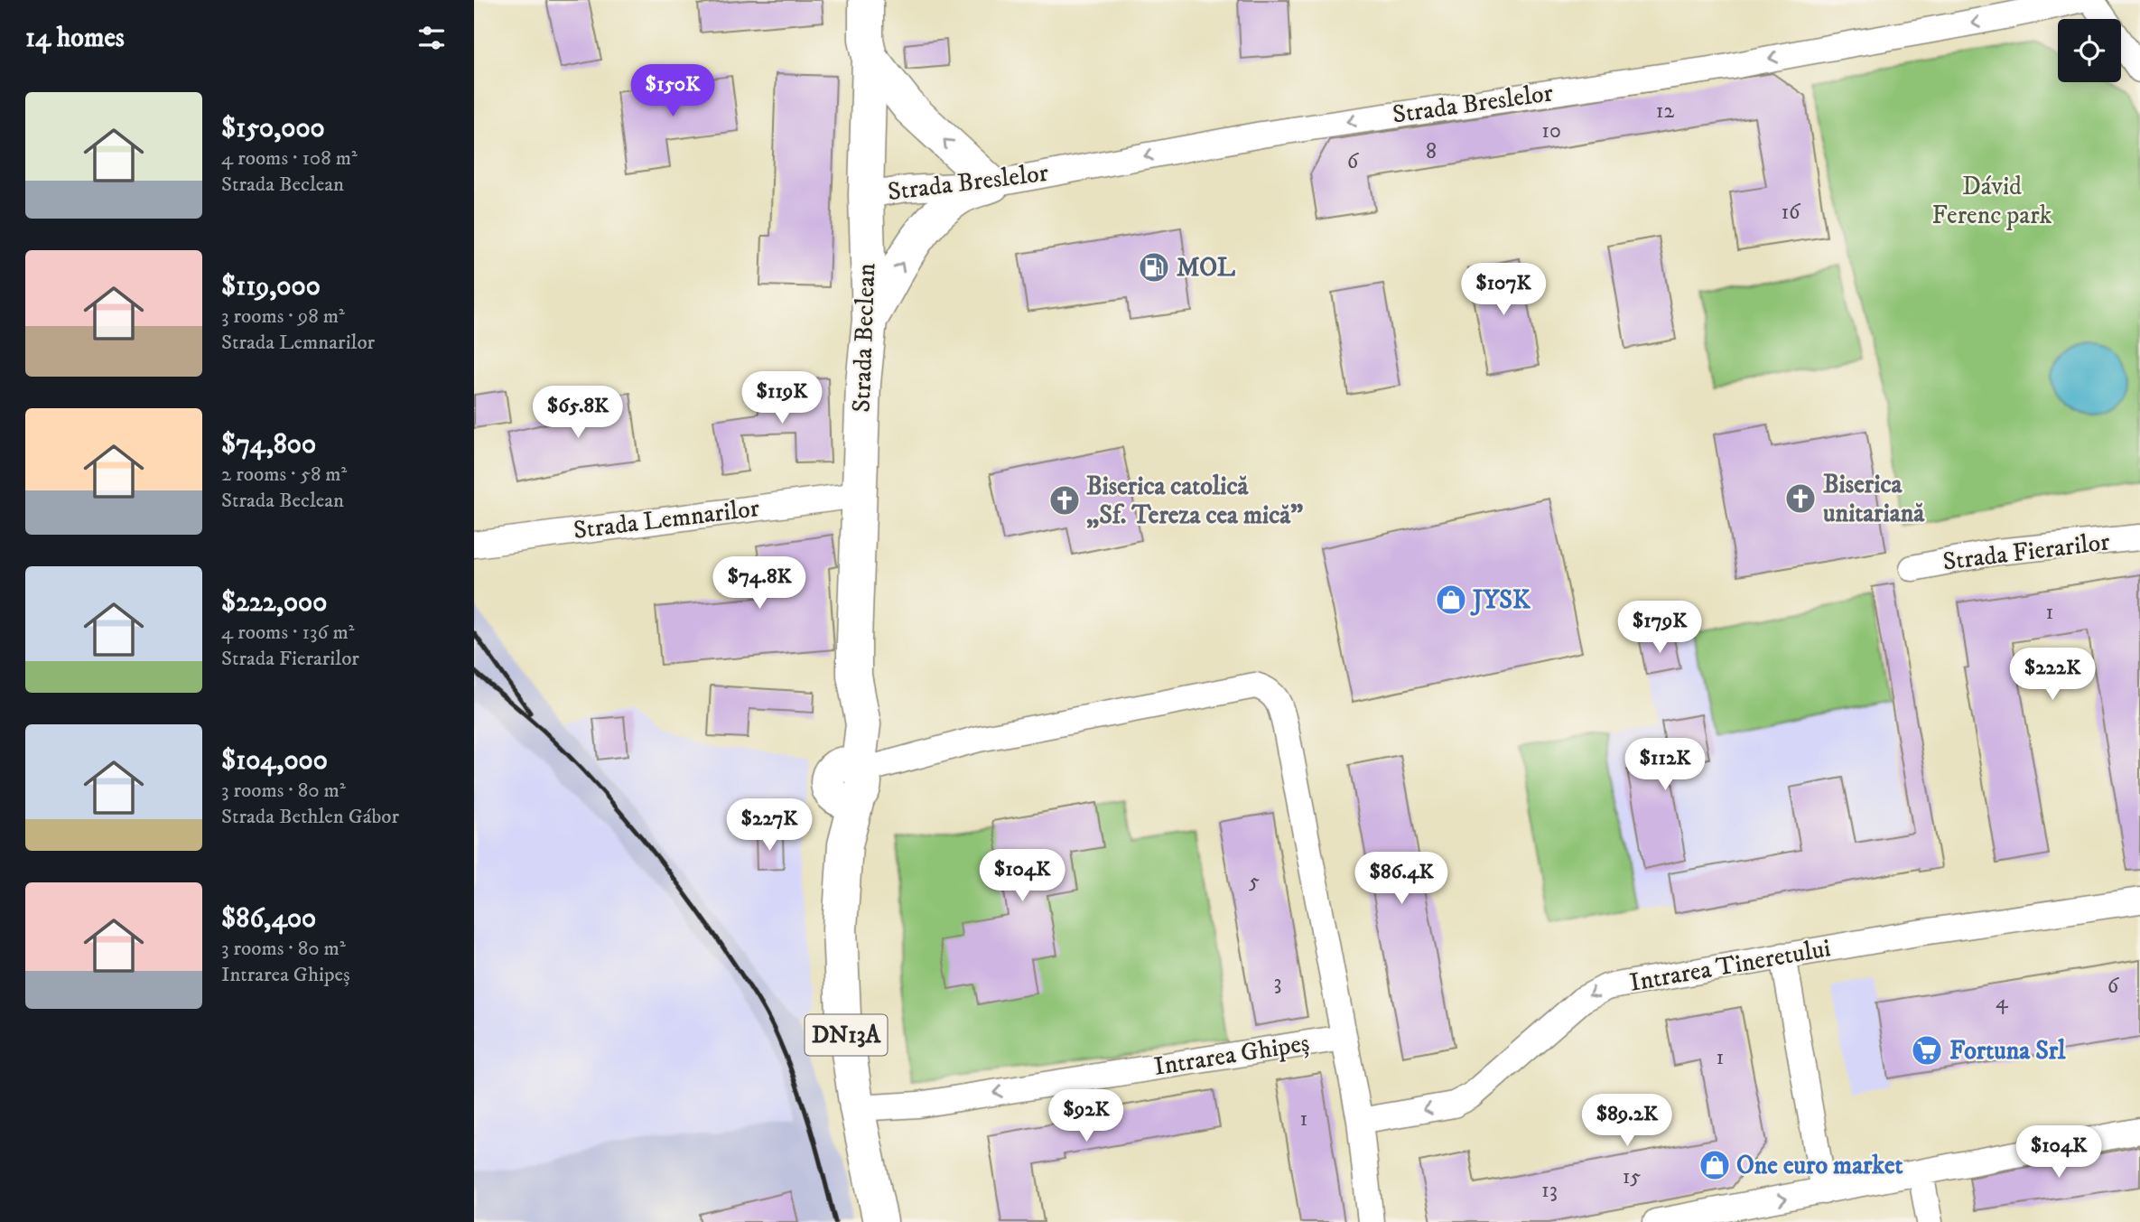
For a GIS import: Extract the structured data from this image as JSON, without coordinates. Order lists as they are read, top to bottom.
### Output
{
  "streets": {
    "main road": ["Strada Beclean", "DN13A"],
    "street": [
      "Strada Breslelor",
      "Strada Lemnarilor",
      "Strada Fierarilor",
      "Intrarea Tineretului",
      "Intrarea Ghipeș"
    ]
  },
  "crossings": [
    ["Strada Breslelor", "Strada Beclean"],
    ["Strada Beclean", "Strada Lemnarilor"],
    ["Strada Beclean", "DN13A"],
    ["Strada Beclean", "Intrarea Ghipeș"],
    ["Intrarea Tineretului", "Intrarea Ghipeș"],
    ["DN13A", "Intrarea Ghipeș"]
  ],
  "one_way": ["Strada Breslelor", "Intrarea Tineretului"],
  "parks": ["Dávid Ferenc park"],
  "places": {
    "fuel station": ["MOL"],
    "church": ["Biserica unitariană", "Biserica catolică „Sf. Tereza cea mică”"],
    "shop": ["JYSK", "One euro market"],
    "supermarket": ["Fortuna Srl"]
  },
  "house_numbers": [
    "12",
    "10",
    "8",
    "6",
    "16",
    "1",
    "5",
    "3",
    "6",
    "4",
    "1",
    "1",
    "15",
    "13"
  ],
  "page": {
    "heading": "14 homes",
    "price": [
      "$150K",
      "$107K",
      "$119K",
      "$65.8K",
      "$74.8K",
      "$179K",
      "$222K",
      "$112K",
      "$227K",
      "$104K",
      "$86.4K",
      "$92K",
      "$89.2K",
      "$104K"
    ],
    "list": [
      {
        "name": "$150,000",
        "note": "4 rooms · 108 m² · Strada Beclean"
      },
      {
        "name": "$119,000",
        "note": "3 rooms · 98 m² · Strada Lemnarilor"
      },
      {
        "name": "$74,800",
        "note": "2 rooms · 58 m² · Strada Beclean"
      },
      {
        "name": "$222,000",
        "note": "4 rooms · 136 m² · Strada Fierarilor"
      },
      {
        "name": "$104,000",
        "note": "3 rooms · 80 m² · Strada Bethlen Gábor"
      },
      {
        "name": "$86,400",
        "note": "3 rooms · 80 m² · Intrarea Ghipeș"
      }
    ]
  }
}
